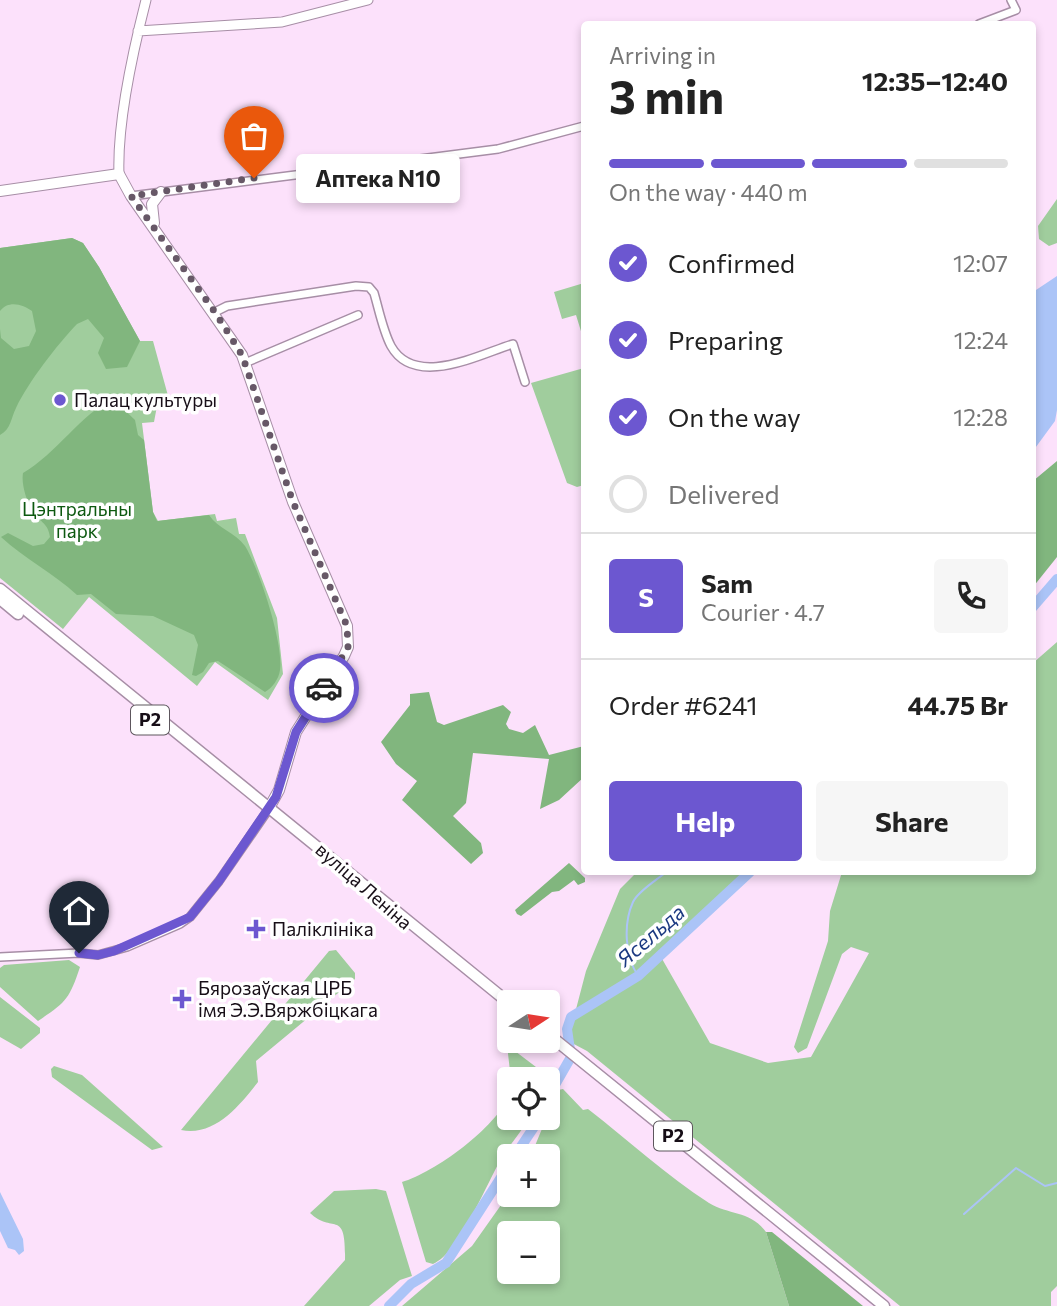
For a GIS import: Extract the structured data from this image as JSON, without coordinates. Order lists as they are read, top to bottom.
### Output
{
  "streets": {
    "main road": ["Р2", "вуліца Леніна"]
  },
  "water": ["Ясельда"],
  "parks": ["Цэнтральны парк"],
  "places": {
    "other": ["Аптека N10", "Палац культуры"],
    "health": ["Паліклініка", "Бярозаўская ЦРБ імя Э.Э.Вяржбіцкага"]
  },
  "north": "right",
  "page": {
    "heading": ["3 min", "Arriving in", "12:35–12:40"],
    "panel": [
      "Sam",
      "Courier · 4.7",
      "Order #6241",
      "44.75 Br"
    ],
    "bar": "On the way · 440 m",
    "bubble": "Аптека N10",
    "list": [
      ["Confirmed", "12:07"],
      ["Preparing", "12:24"],
      ["On the way", "12:28"],
      "Delivered"
    ],
    "round": "S",
    "buttons": ["Help", "Share"],
    "map_buttons": ["+", "−"]
  }
}
